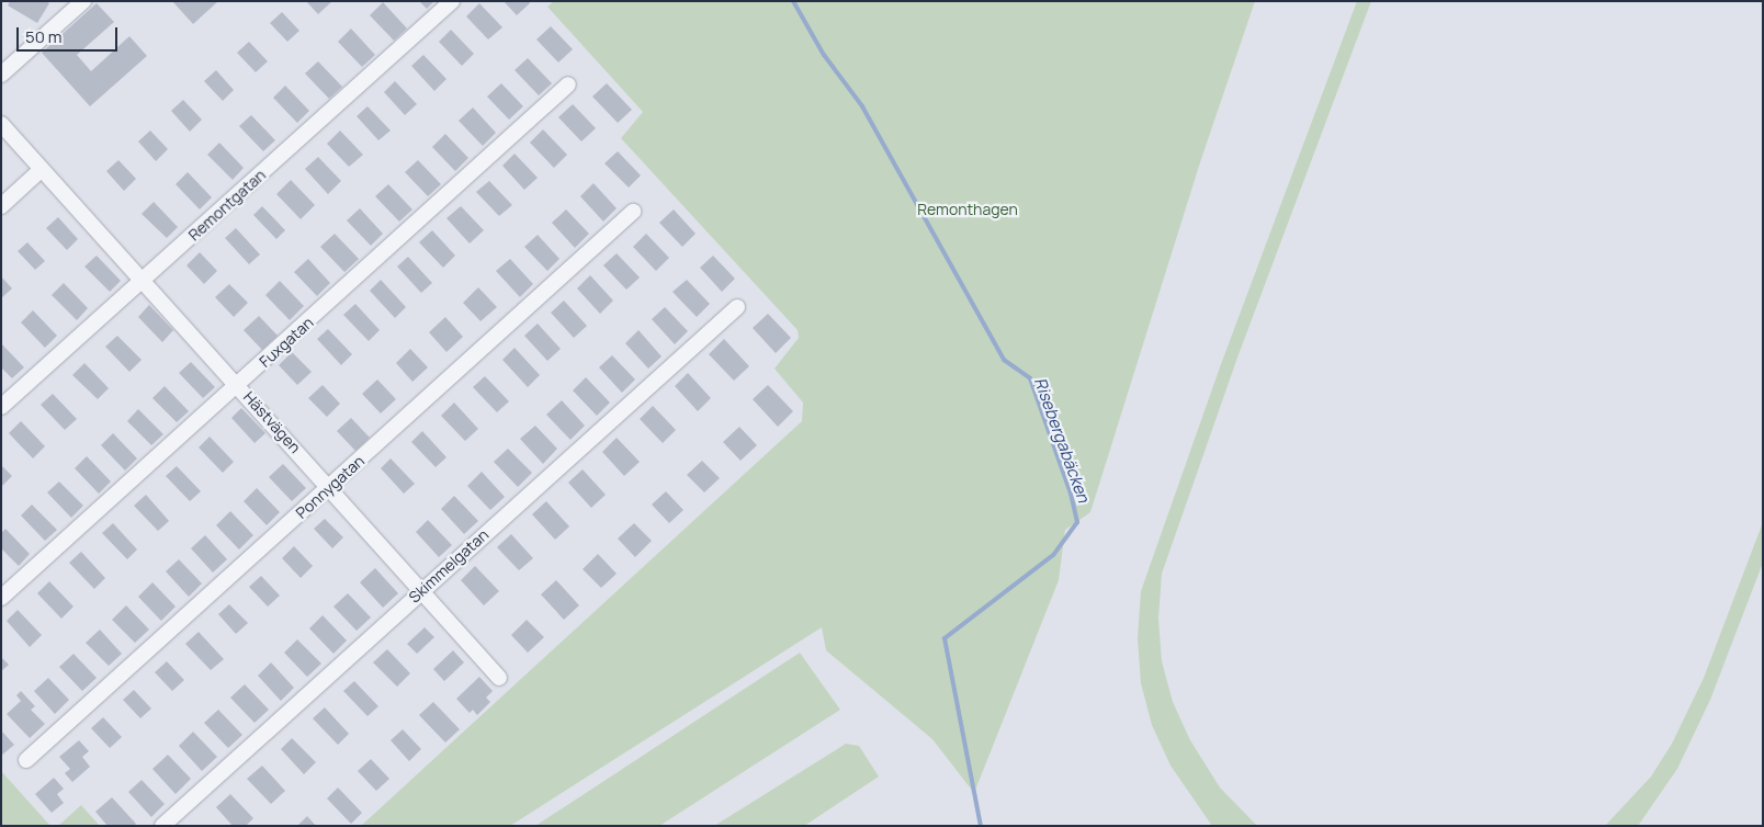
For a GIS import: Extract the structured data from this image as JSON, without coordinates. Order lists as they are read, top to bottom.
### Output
{
  "streets": {
    "street": [
      "Remontgatan",
      "Fuxgatan",
      "Hästvägen",
      "Ponnygatan",
      "Skimmelgatan"
    ]
  },
  "crossings": [
    ["Remontgatan", "Hästvägen"],
    ["Fuxgatan", "Hästvägen"],
    ["Hästvägen", "Ponnygatan"],
    ["Hästvägen", "Skimmelgatan"]
  ],
  "water": ["Risebergabäcken"],
  "parks": ["Remonthagen"],
  "scale_bar": "50 m"
}
